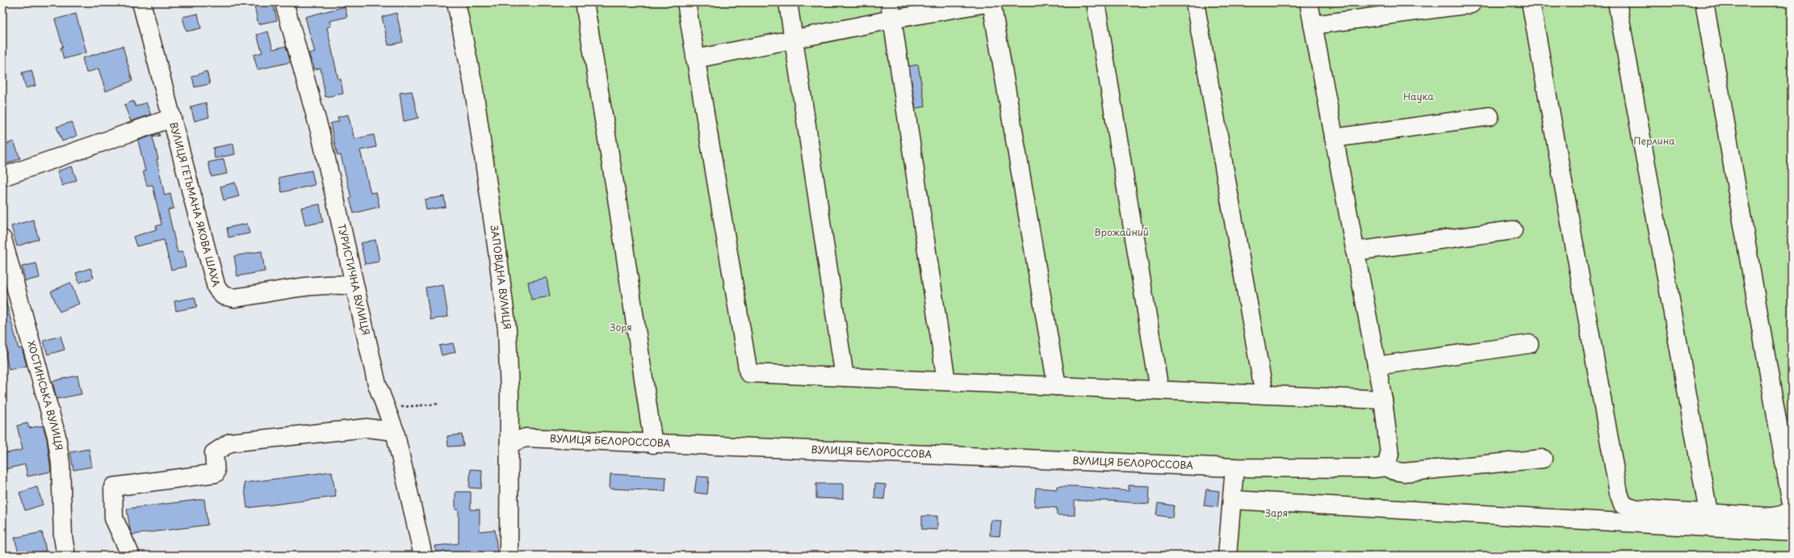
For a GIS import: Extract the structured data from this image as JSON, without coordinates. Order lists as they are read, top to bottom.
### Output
{
  "streets": {
    "street": [
      "ВУЛИЦЯ ГЕТЬМАНА ЯКОВА ШАХА",
      "ЗАПОВІДНА ВУЛИЦЯ",
      "ТУРИСТИЧНА ВУЛИЦЯ",
      "ХОСТИНСЬКА ВУЛИЦЯ",
      "ВУЛИЦЯ БЄЛОРОССОВА"
    ]
  },
  "crossings": [
    ["ВУЛИЦЯ ГЕТЬМАНА ЯКОВА ШАХА", "ТУРИСТИЧНА ВУЛИЦЯ"],
    ["ЗАПОВІДНА ВУЛИЦЯ", "ВУЛИЦЯ БЄЛОРОССОВА"]
  ],
  "parks": [
    "Наука",
    "Перлина",
    "Врожайний",
    "Зоря",
    "Заря"
  ]
}
